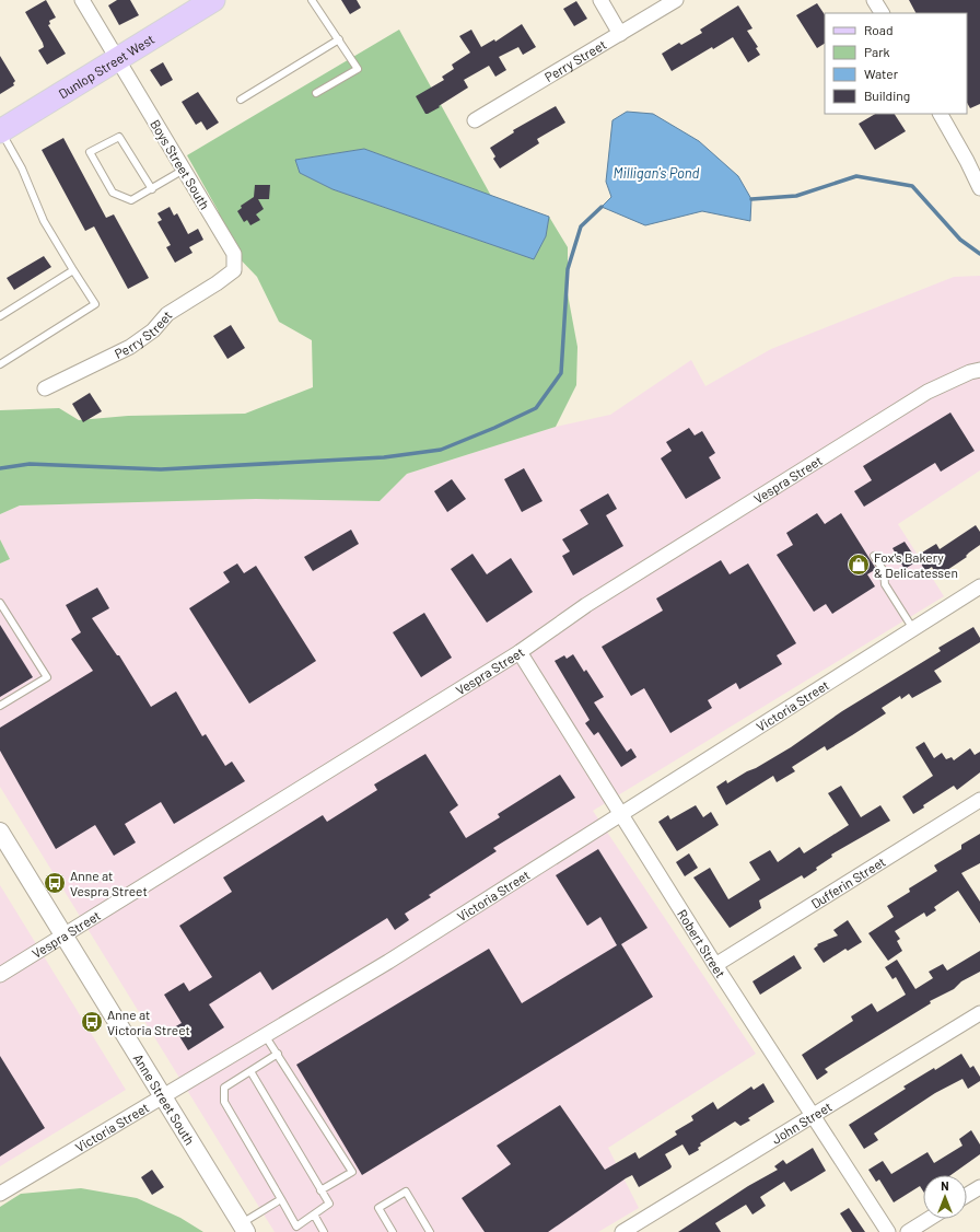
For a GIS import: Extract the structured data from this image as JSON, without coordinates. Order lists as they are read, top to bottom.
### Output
{
  "streets": {
    "main road": ["Dunlop Street West"],
    "street": [
      "Perry Street",
      "Boys Street South",
      "Vespra Street",
      "Victoria Street",
      "Dufferin Street",
      "Robert Street",
      "Anne Street South",
      "John Street"
    ]
  },
  "crossings": [
    ["Perry Street", "Boys Street South"],
    ["Dunlop Street West", "Boys Street South"],
    ["Vespra Street", "Robert Street"],
    ["Vespra Street", "Anne Street South"],
    ["Victoria Street", "Robert Street"],
    ["Victoria Street", "Anne Street South"],
    ["Dufferin Street", "Robert Street"],
    ["Robert Street", "John Street"]
  ],
  "water": ["Milligan's Pond"],
  "places": {
    "shop": ["Fox's Bakery & Delicatessen"],
    "bus stop": ["Anne at Vespra Street", "Anne at Victoria Street"]
  },
  "legend": [
    "Road",
    "Park",
    "Water",
    "Building"
  ],
  "north": "top"
}
